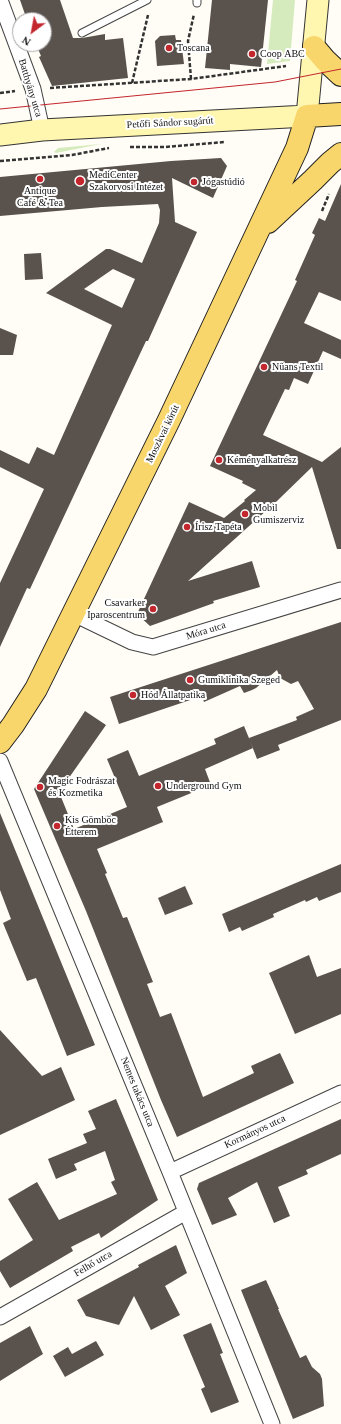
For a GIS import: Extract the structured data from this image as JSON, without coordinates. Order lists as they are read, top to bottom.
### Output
{
  "streets": {
    "main road": ["Petőfi Sándor sugárút", "Moszkvai körút"],
    "street": [
      "Batthyány utca",
      "Móra utca",
      "Nemes takács utca",
      "Kormányos utca",
      "Felhő utca"
    ]
  },
  "crossings": [
    ["Batthyány utca", "Petőfi Sándor sugárút"],
    ["Petőfi Sándor sugárút", "Moszkvai körút"],
    ["Moszkvai körút", "Móra utca"],
    ["Nemes takács utca", "Kormányos utca"],
    ["Nemes takács utca", "Felhő utca"]
  ],
  "places": [
    "Toscana",
    "Coop ABC",
    "Antique Café & Tea",
    "MediCenter Szakorvosi Intézet",
    "Jógastúdió",
    "Nüans Textil",
    "Kéményalkatrész",
    "Mobil Gumiszerviz",
    "Írisz Tapéta",
    "Csavarker Iparoscentrum",
    "Gumiklinika Szeged",
    "Hód Állatpatika",
    "Underground Gym",
    "Magic Fodrászat és Kozmetika",
    "Kis Gömböc Étterem"
  ],
  "north": "bottom left"
}
